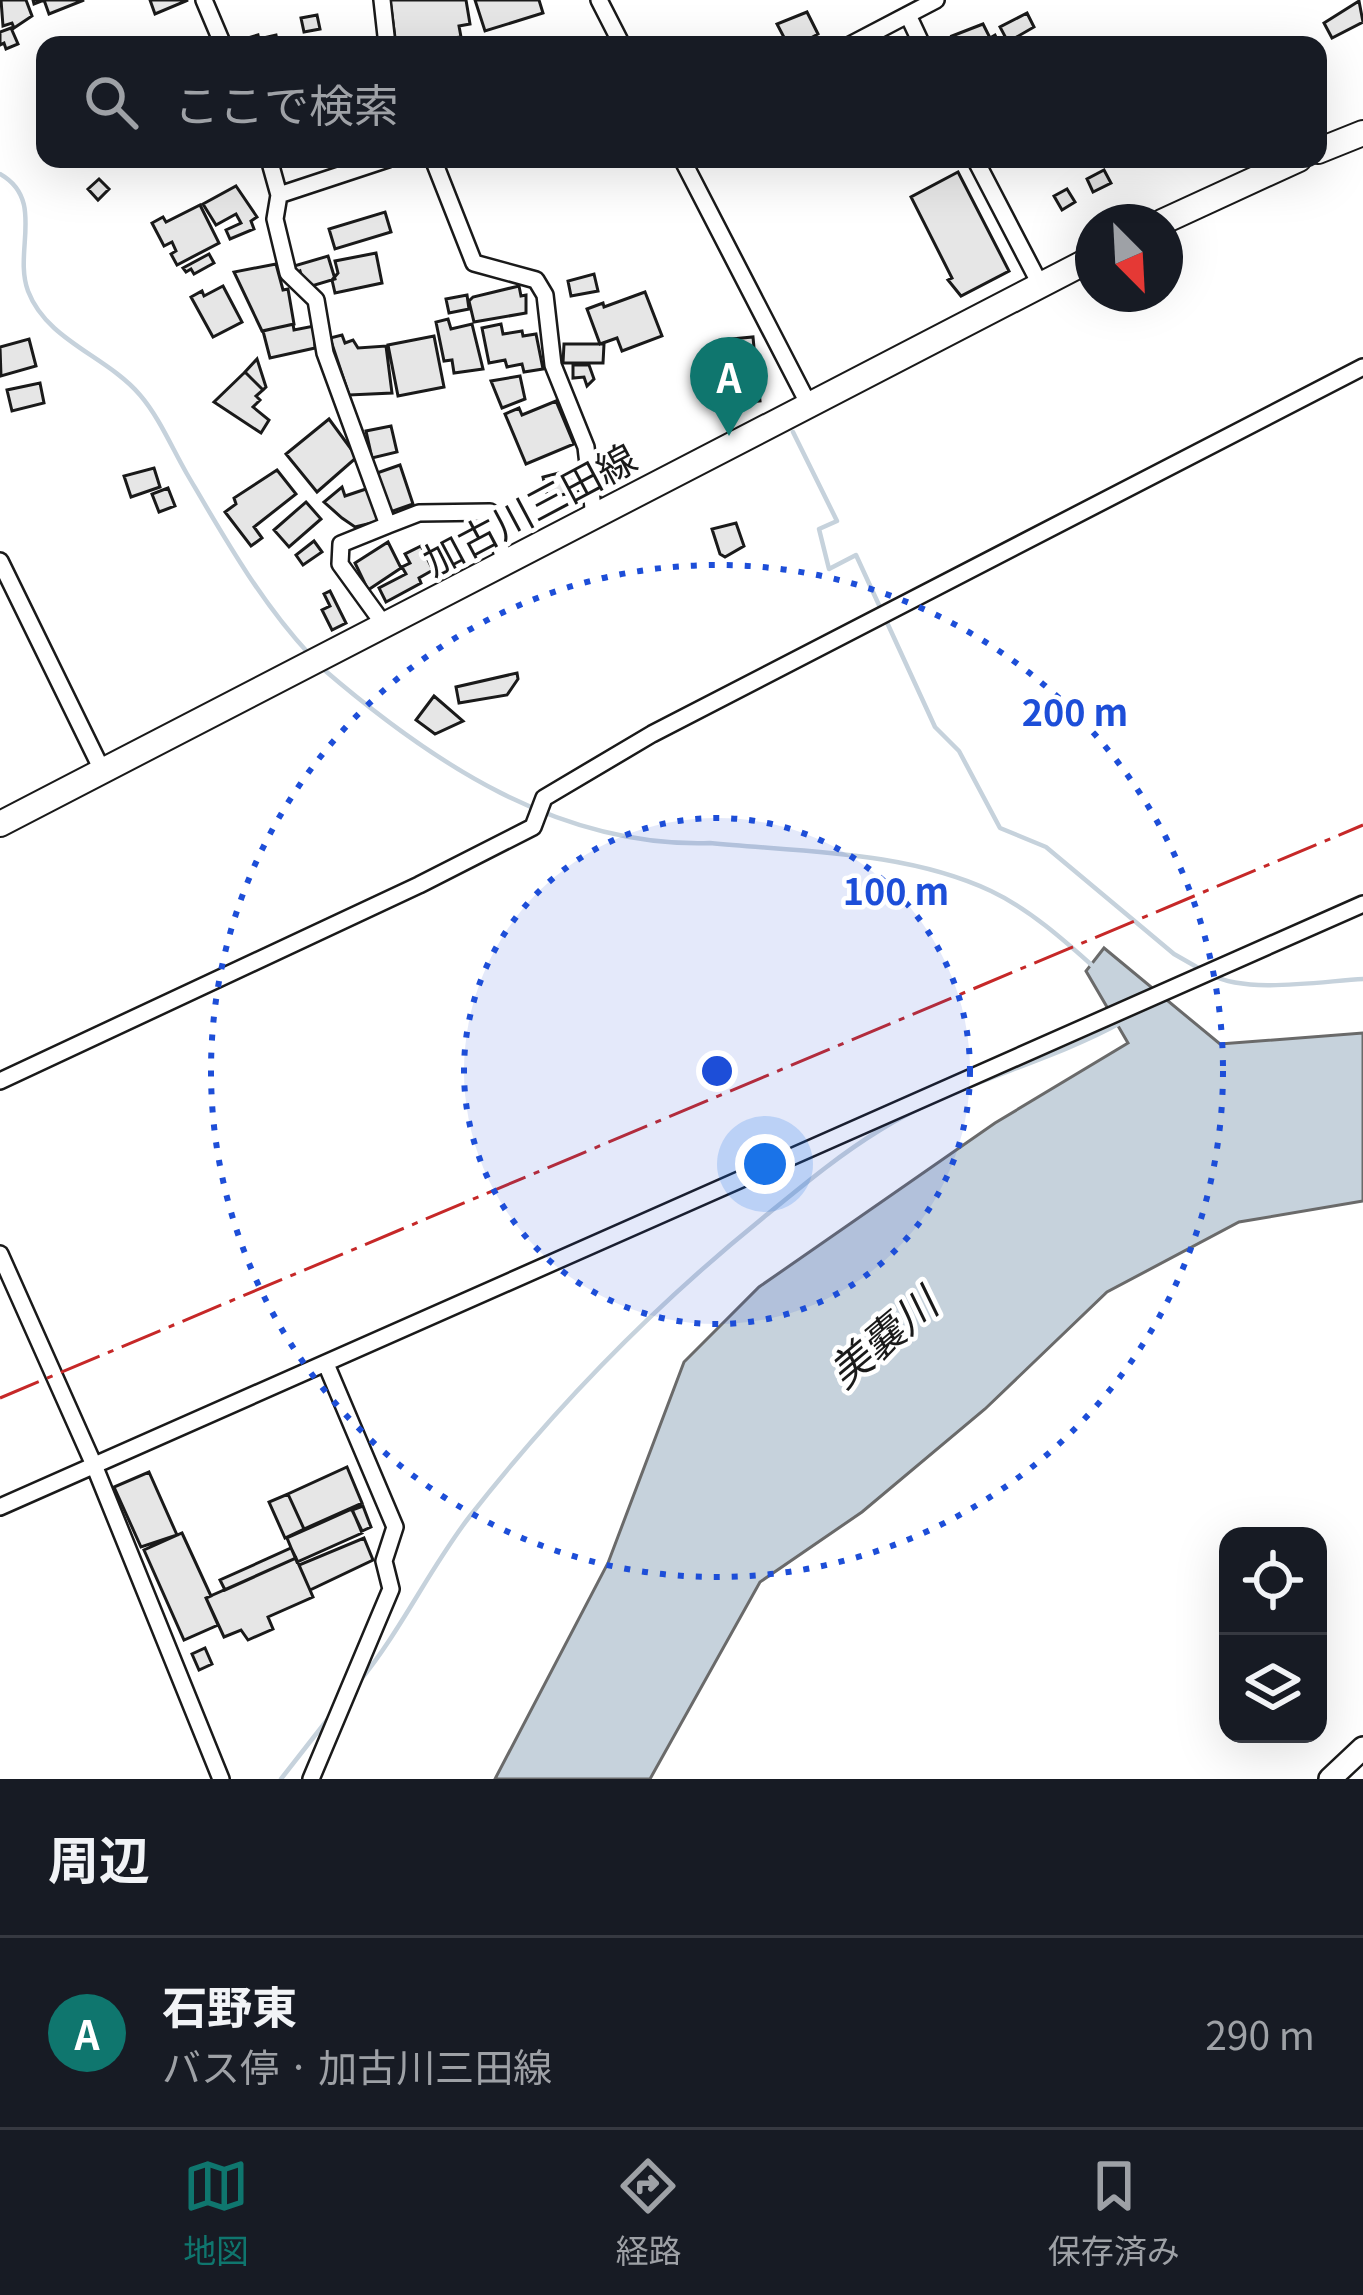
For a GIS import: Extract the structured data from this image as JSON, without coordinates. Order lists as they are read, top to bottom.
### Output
{
  "streets": {
    "main road": ["加古川三田線"]
  },
  "water": ["美嚢川"],
  "north": "bottom right",
  "page": {
    "search": "ここで検索",
    "pins": "A",
    "heading": "周辺",
    "list": [
      {
        "mark": "A",
        "name": "石野東",
        "note": "バス停 · 加古川三田線",
        "value": "290 m"
      }
    ],
    "nav": ["地図", "経路", "保存済み"]
  },
  "rings": ["200 m", "100 m"]
}
